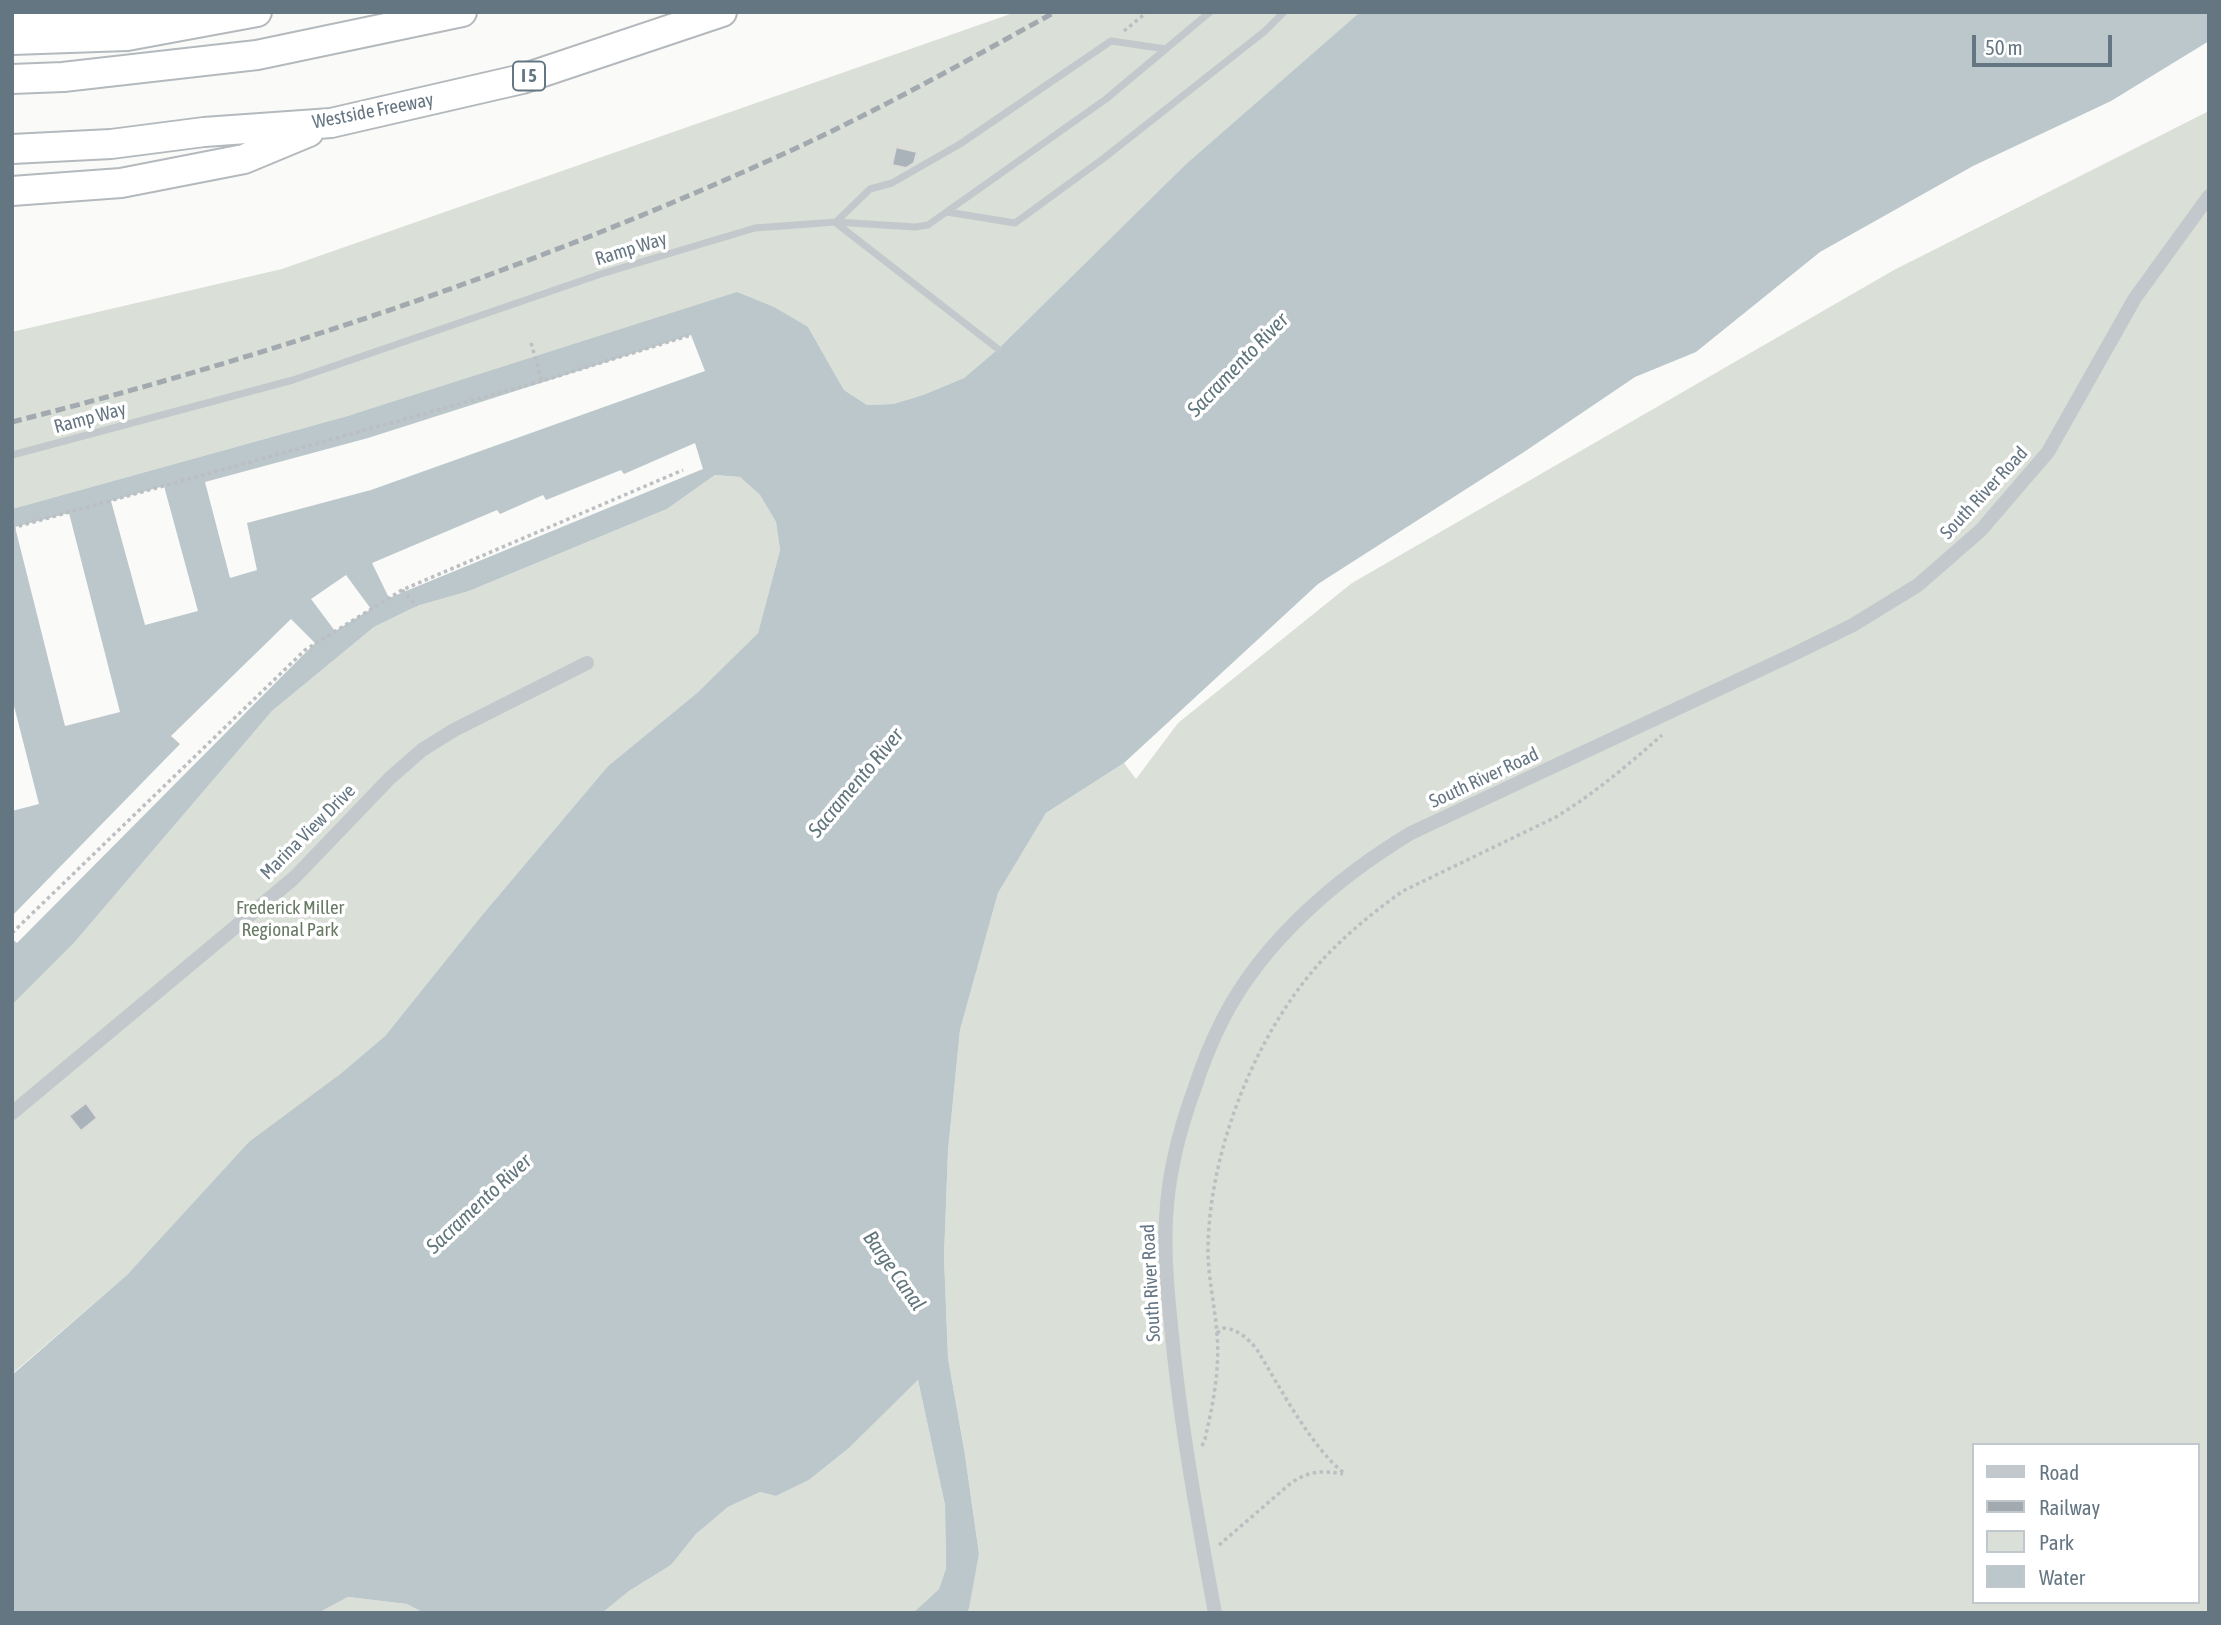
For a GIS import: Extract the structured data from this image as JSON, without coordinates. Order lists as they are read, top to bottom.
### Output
{
  "streets": {
    "highway": ["I 5", "Westside Freeway"],
    "street": ["South River Road", "Marina View Drive"],
    "lane": ["Ramp Way"]
  },
  "water": ["Sacramento River", "Barge Canal"],
  "parks": ["Frederick Miller Regional Park"],
  "legend": [
    "Road",
    "Railway",
    "Park",
    "Water"
  ],
  "scale_bar": "50 m"
}
